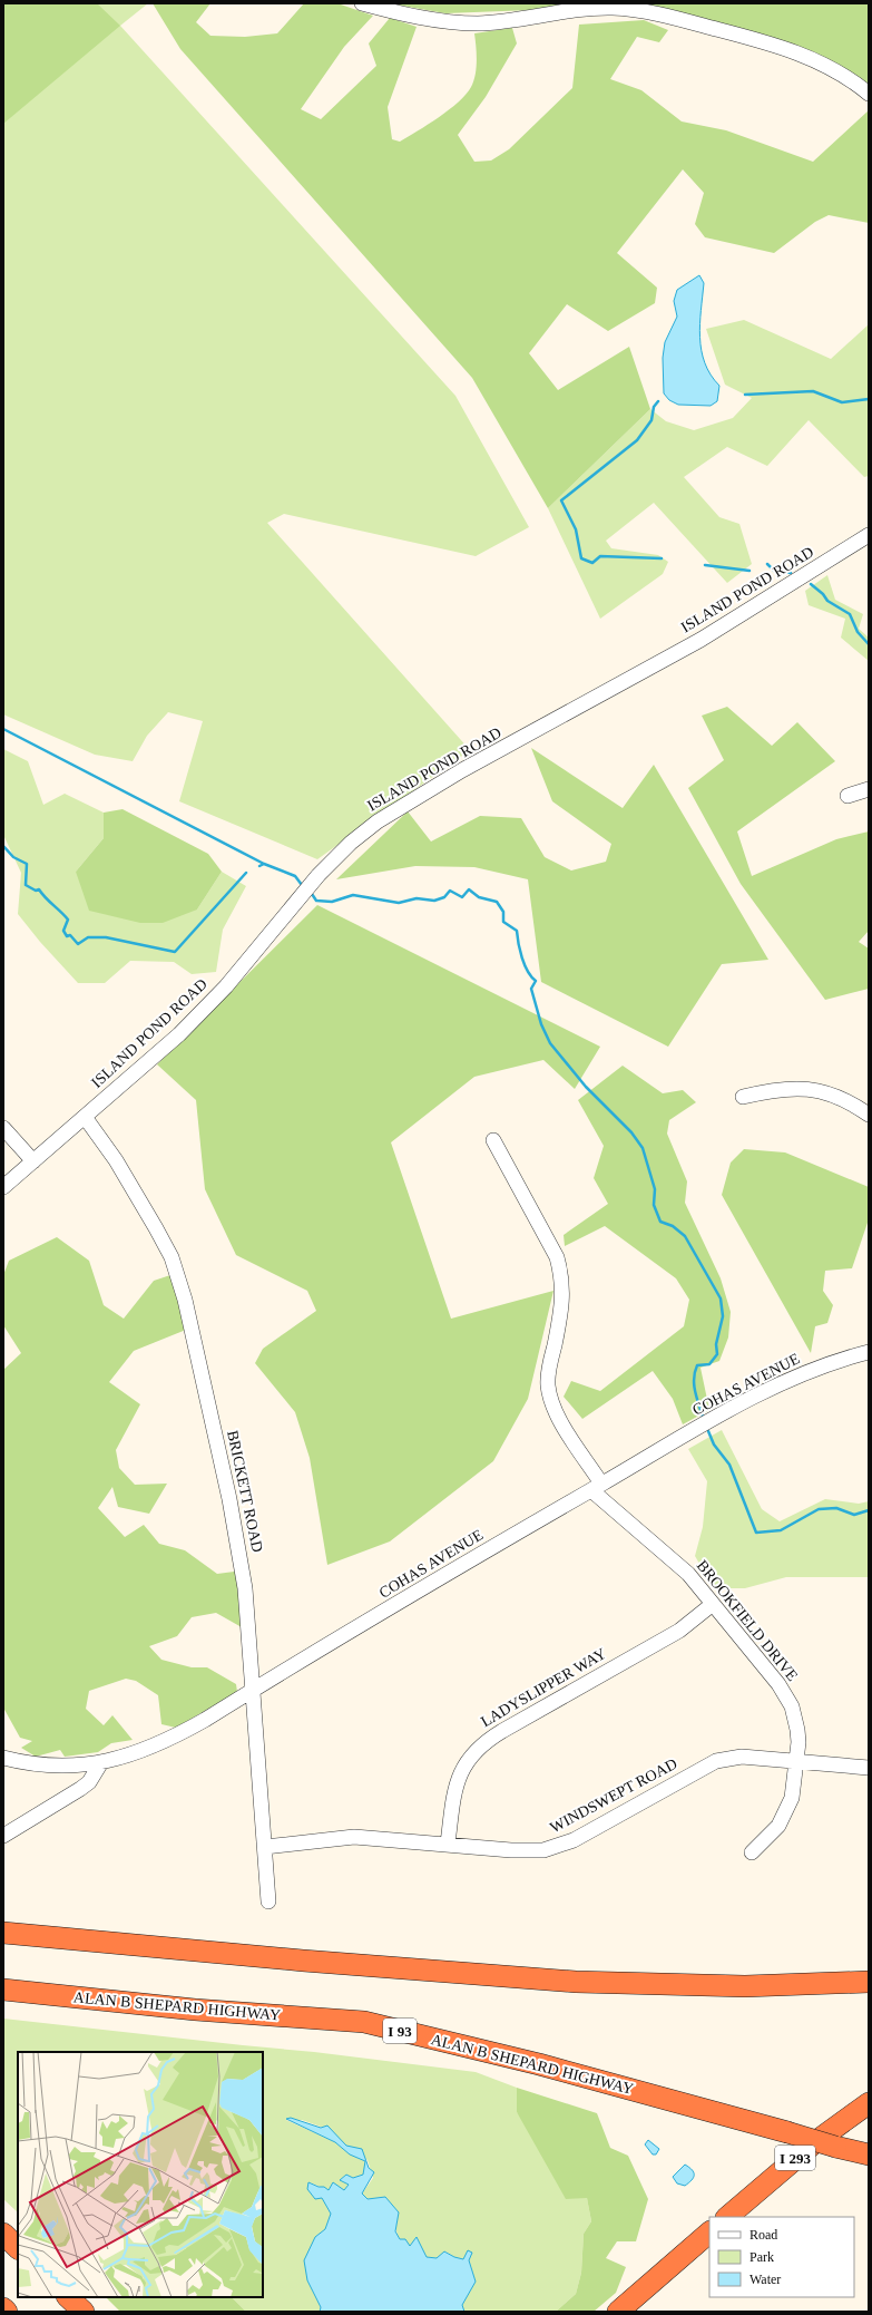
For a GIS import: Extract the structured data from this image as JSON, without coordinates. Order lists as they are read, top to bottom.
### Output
{
  "streets": {
    "highway": ["ALAN B SHEPARD HIGHWAY", "I 93", "I 293"],
    "street": [
      "ISLAND POND ROAD",
      "COHAS AVENUE",
      "BRICKETT ROAD",
      "BROOKFIELD DRIVE",
      "LADYSLIPPER WAY",
      "WINDSWEPT ROAD"
    ]
  },
  "crossings": [
    ["ISLAND POND ROAD", "BRICKETT ROAD"],
    ["COHAS AVENUE", "BRICKETT ROAD"],
    ["COHAS AVENUE", "BROOKFIELD DRIVE"],
    ["BRICKETT ROAD", "WINDSWEPT ROAD"],
    ["BROOKFIELD DRIVE", "LADYSLIPPER WAY"],
    ["BROOKFIELD DRIVE", "WINDSWEPT ROAD"],
    ["LADYSLIPPER WAY", "WINDSWEPT ROAD"]
  ],
  "legend": ["Road", "Park", "Water"]
}
